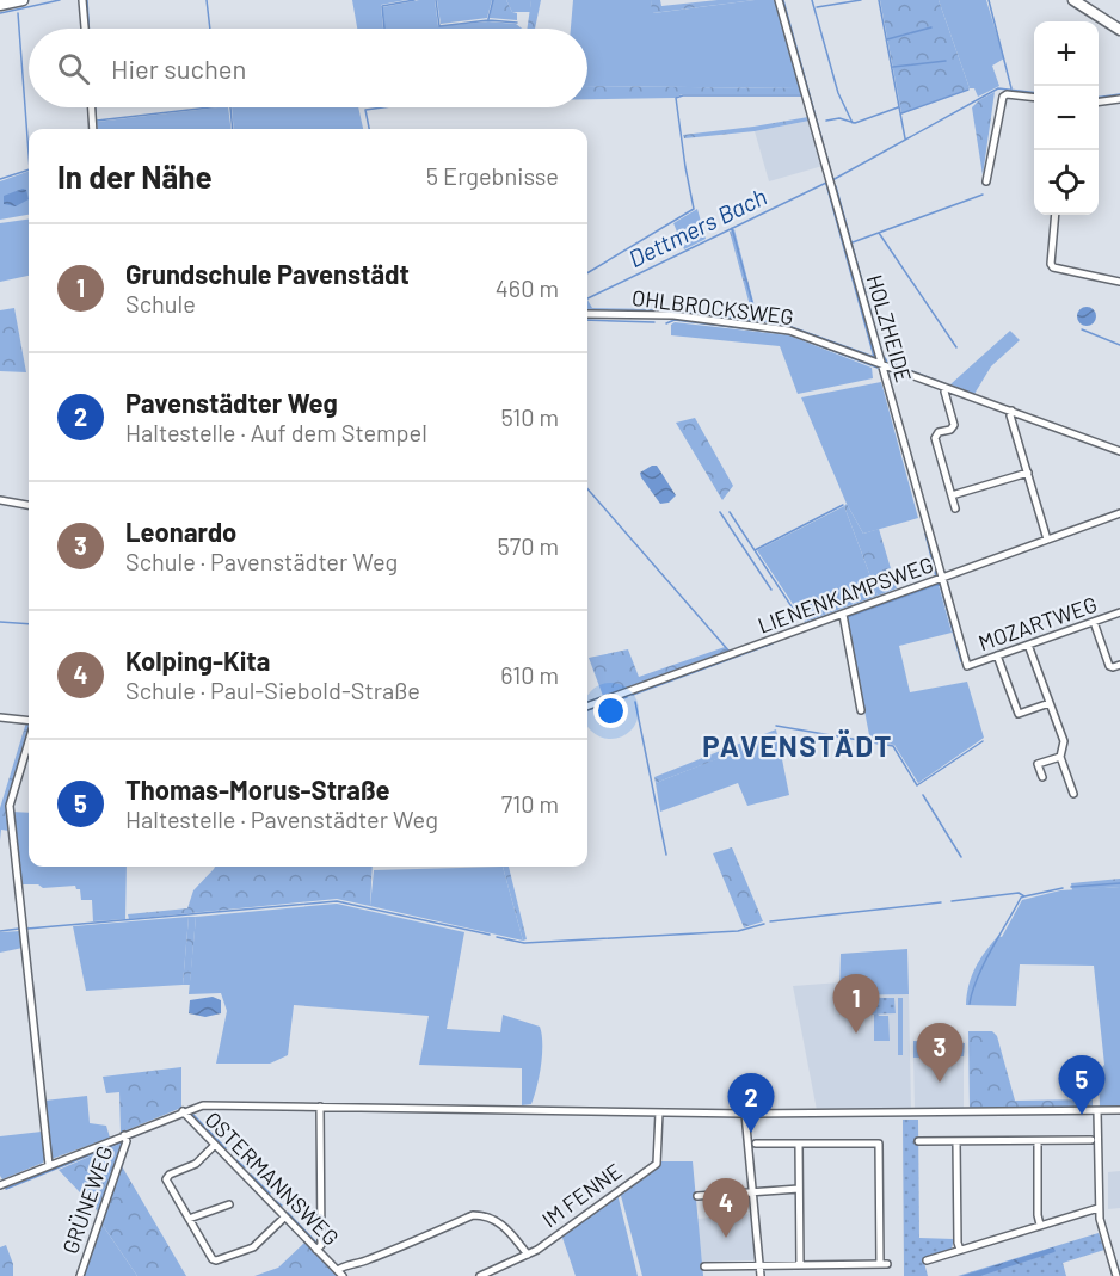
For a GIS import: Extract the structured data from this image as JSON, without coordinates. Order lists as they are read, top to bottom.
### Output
{
  "streets": {
    "street": [
      "OHLBROCKSWEG",
      "HOLZHEIDE",
      "LIENENKAMPSWEG",
      "MOZARTWEG",
      "OSTERMANNSWEG",
      "IM FENNE",
      "GRÜNEWEG"
    ]
  },
  "crossings": [
    ["OHLBROCKSWEG", "HOLZHEIDE"],
    ["HOLZHEIDE", "LIENENKAMPSWEG"],
    ["HOLZHEIDE", "MOZARTWEG"],
    ["OSTERMANNSWEG", "IM FENNE"]
  ],
  "districts": ["PAVENSTÄDT"],
  "water": ["Dettmers Bach"],
  "page": {
    "map_buttons": ["+", "−"],
    "search": "Hier suchen",
    "heading": ["In der Nähe", "5 Ergebnisse"],
    "list": [
      {
        "mark": "1",
        "name": "Grundschule Pavenstädt",
        "note": "Schule",
        "value": "460 m"
      },
      {
        "mark": "2",
        "name": "Pavenstädter Weg",
        "note": "Haltestelle · Auf dem Stempel",
        "value": "510 m"
      },
      {
        "mark": "3",
        "name": "Leonardo",
        "note": "Schule · Pavenstädter Weg",
        "value": "570 m"
      },
      {
        "mark": "4",
        "name": "Kolping-Kita",
        "note": "Schule · Paul-Siebold-Straße",
        "value": "610 m"
      },
      {
        "mark": "5",
        "name": "Thomas-Morus-Straße",
        "note": "Haltestelle · Pavenstädter Weg",
        "value": "710 m"
      }
    ],
    "pins": [
      "1",
      "3",
      "5",
      "2",
      "4"
    ]
  }
}
